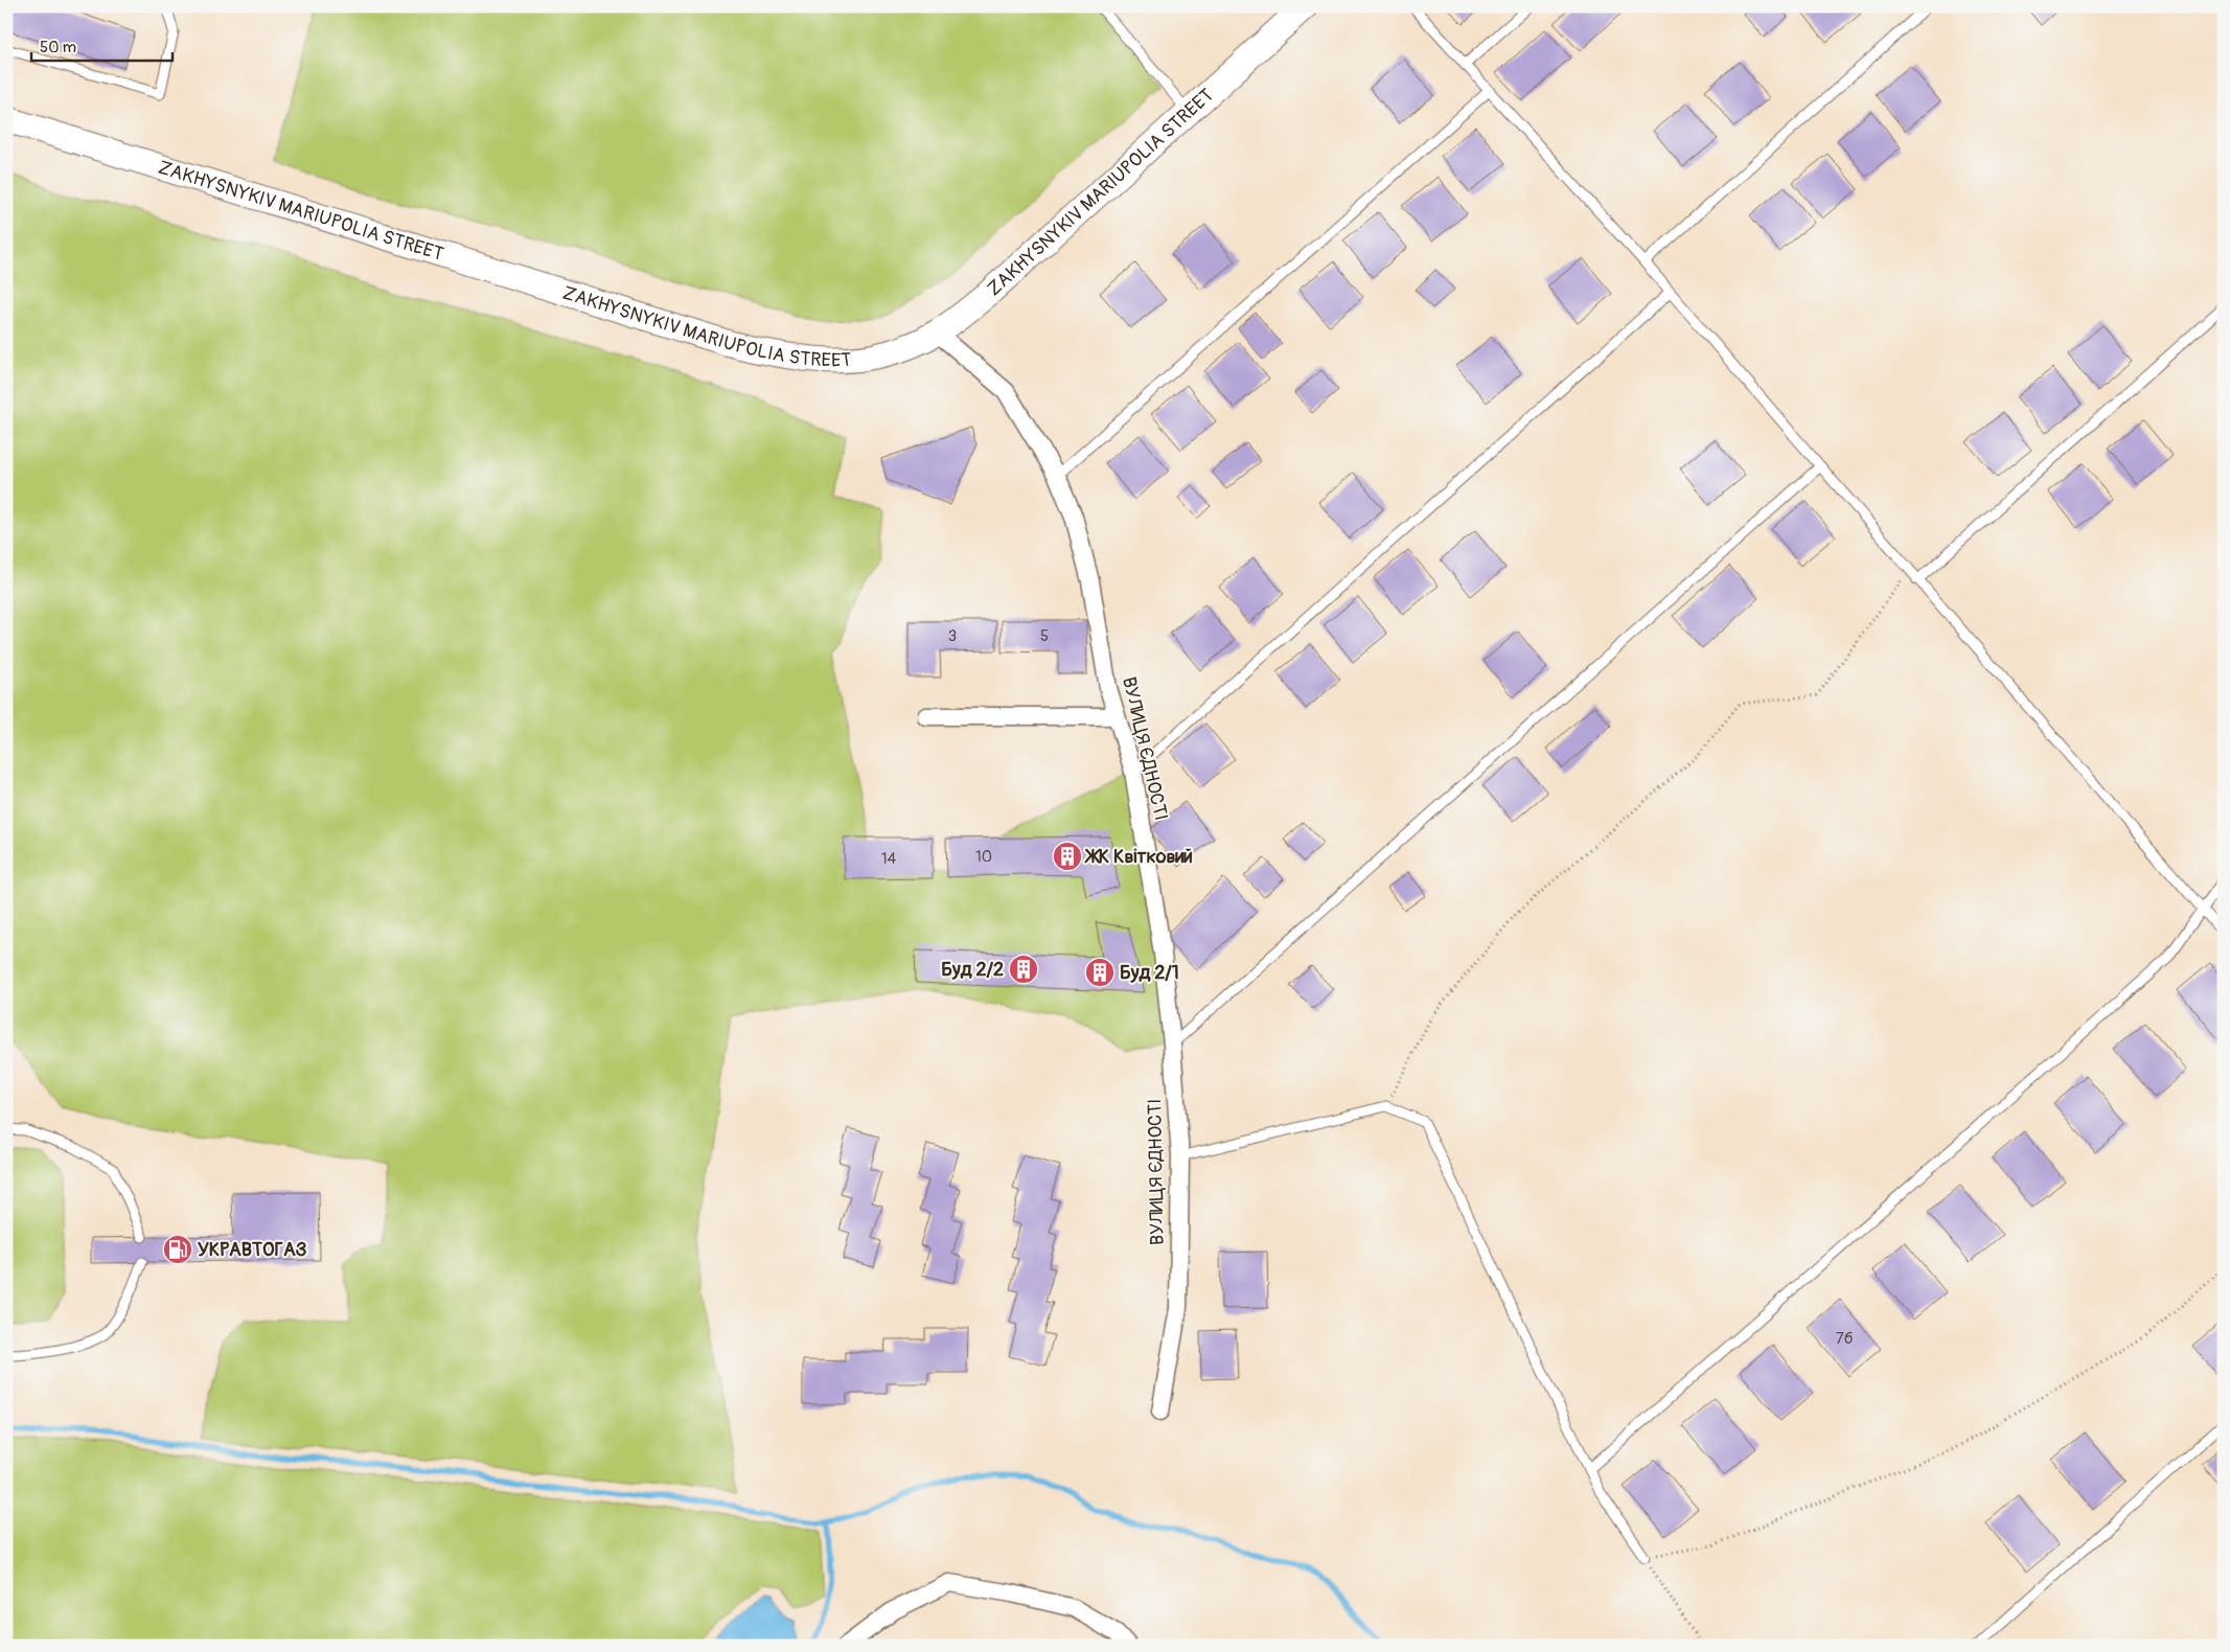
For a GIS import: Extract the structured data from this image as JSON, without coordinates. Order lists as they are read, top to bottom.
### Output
{
  "streets": {
    "main road": ["ZAKHYSNYKIV MARIUPOLIA STREET"],
    "street": ["ВУЛИЦЯ ЄДНОСТІ"]
  },
  "crossings": [
    ["ZAKHYSNYKIV MARIUPOLIA STREET", "ВУЛИЦЯ ЄДНОСТІ"]
  ],
  "places": {
    "building": ["ЖК Квітковий", "Буд 2/2", "Буд 2/1"],
    "fuel station": ["УКРАВТОГАЗ"]
  },
  "house_numbers": [
    "3",
    "5",
    "10",
    "14",
    "7б"
  ],
  "scale_bar": "50 m"
}
